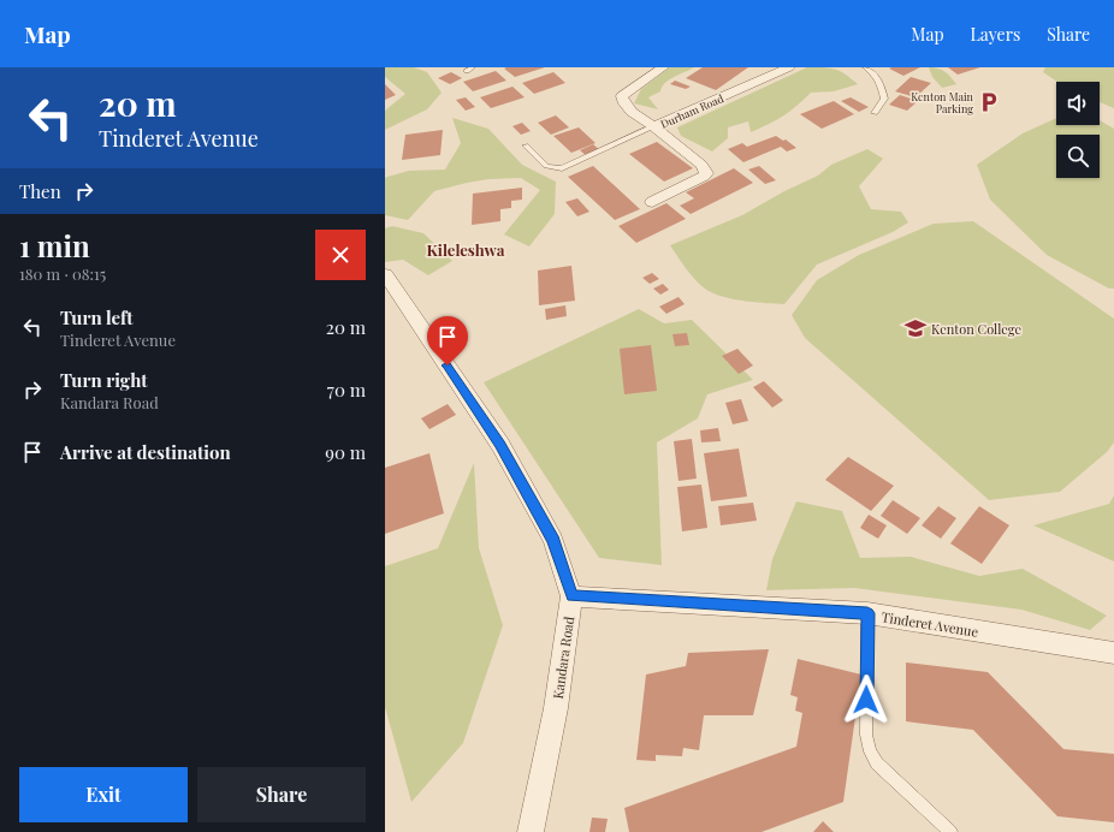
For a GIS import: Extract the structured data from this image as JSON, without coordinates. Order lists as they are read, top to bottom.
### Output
{
  "streets": {
    "street": ["Durham Road", "Tinderet Avenue", "Kandara Road"]
  },
  "crossings": [
    ["Tinderet Avenue", "Kandara Road"]
  ],
  "districts": ["Kileleshwa"],
  "places": {
    "parking": ["Kenton Main Parking"],
    "school or university": ["Kenton College"]
  },
  "page": {
    "header": "Map",
    "nav": ["Map", "Layers", "Share"],
    "turn": ["20 m", "Tinderet Avenue"],
    "then": "Then",
    "heading": ["1 min", "180 m · 08:15"],
    "list": [
      {
        "name": "Turn left",
        "note": "Tinderet Avenue",
        "value": "20 m"
      },
      {
        "name": "Turn right",
        "note": "Kandara Road",
        "value": "70 m"
      },
      {
        "name": "Arrive at destination",
        "value": "90 m"
      }
    ],
    "buttons": ["Exit", "Share"]
  }
}
